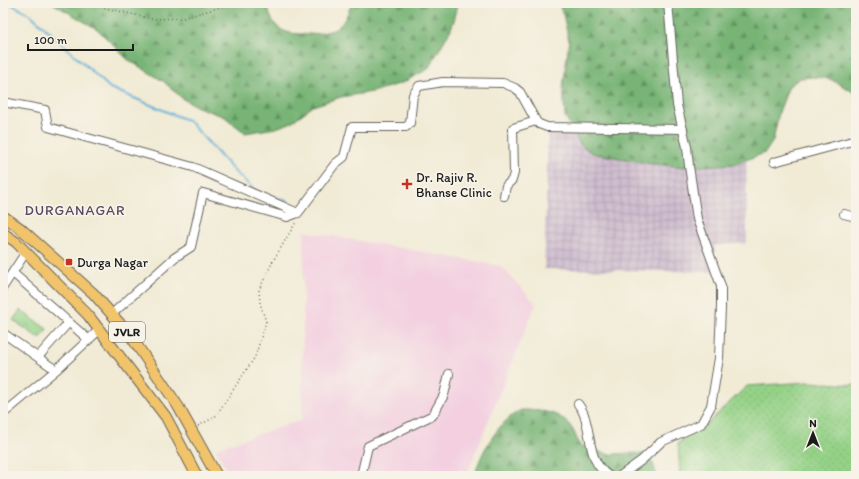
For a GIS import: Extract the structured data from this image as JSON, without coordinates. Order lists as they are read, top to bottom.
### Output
{
  "streets": {
    "main road": ["JVLR"]
  },
  "districts": ["DURGANAGAR"],
  "places": {
    "health": ["Dr. Rajiv R. Bhanse Clinic"],
    "transit": ["Durga Nagar"]
  },
  "scale_bar": "100 m",
  "north": "top"
}
